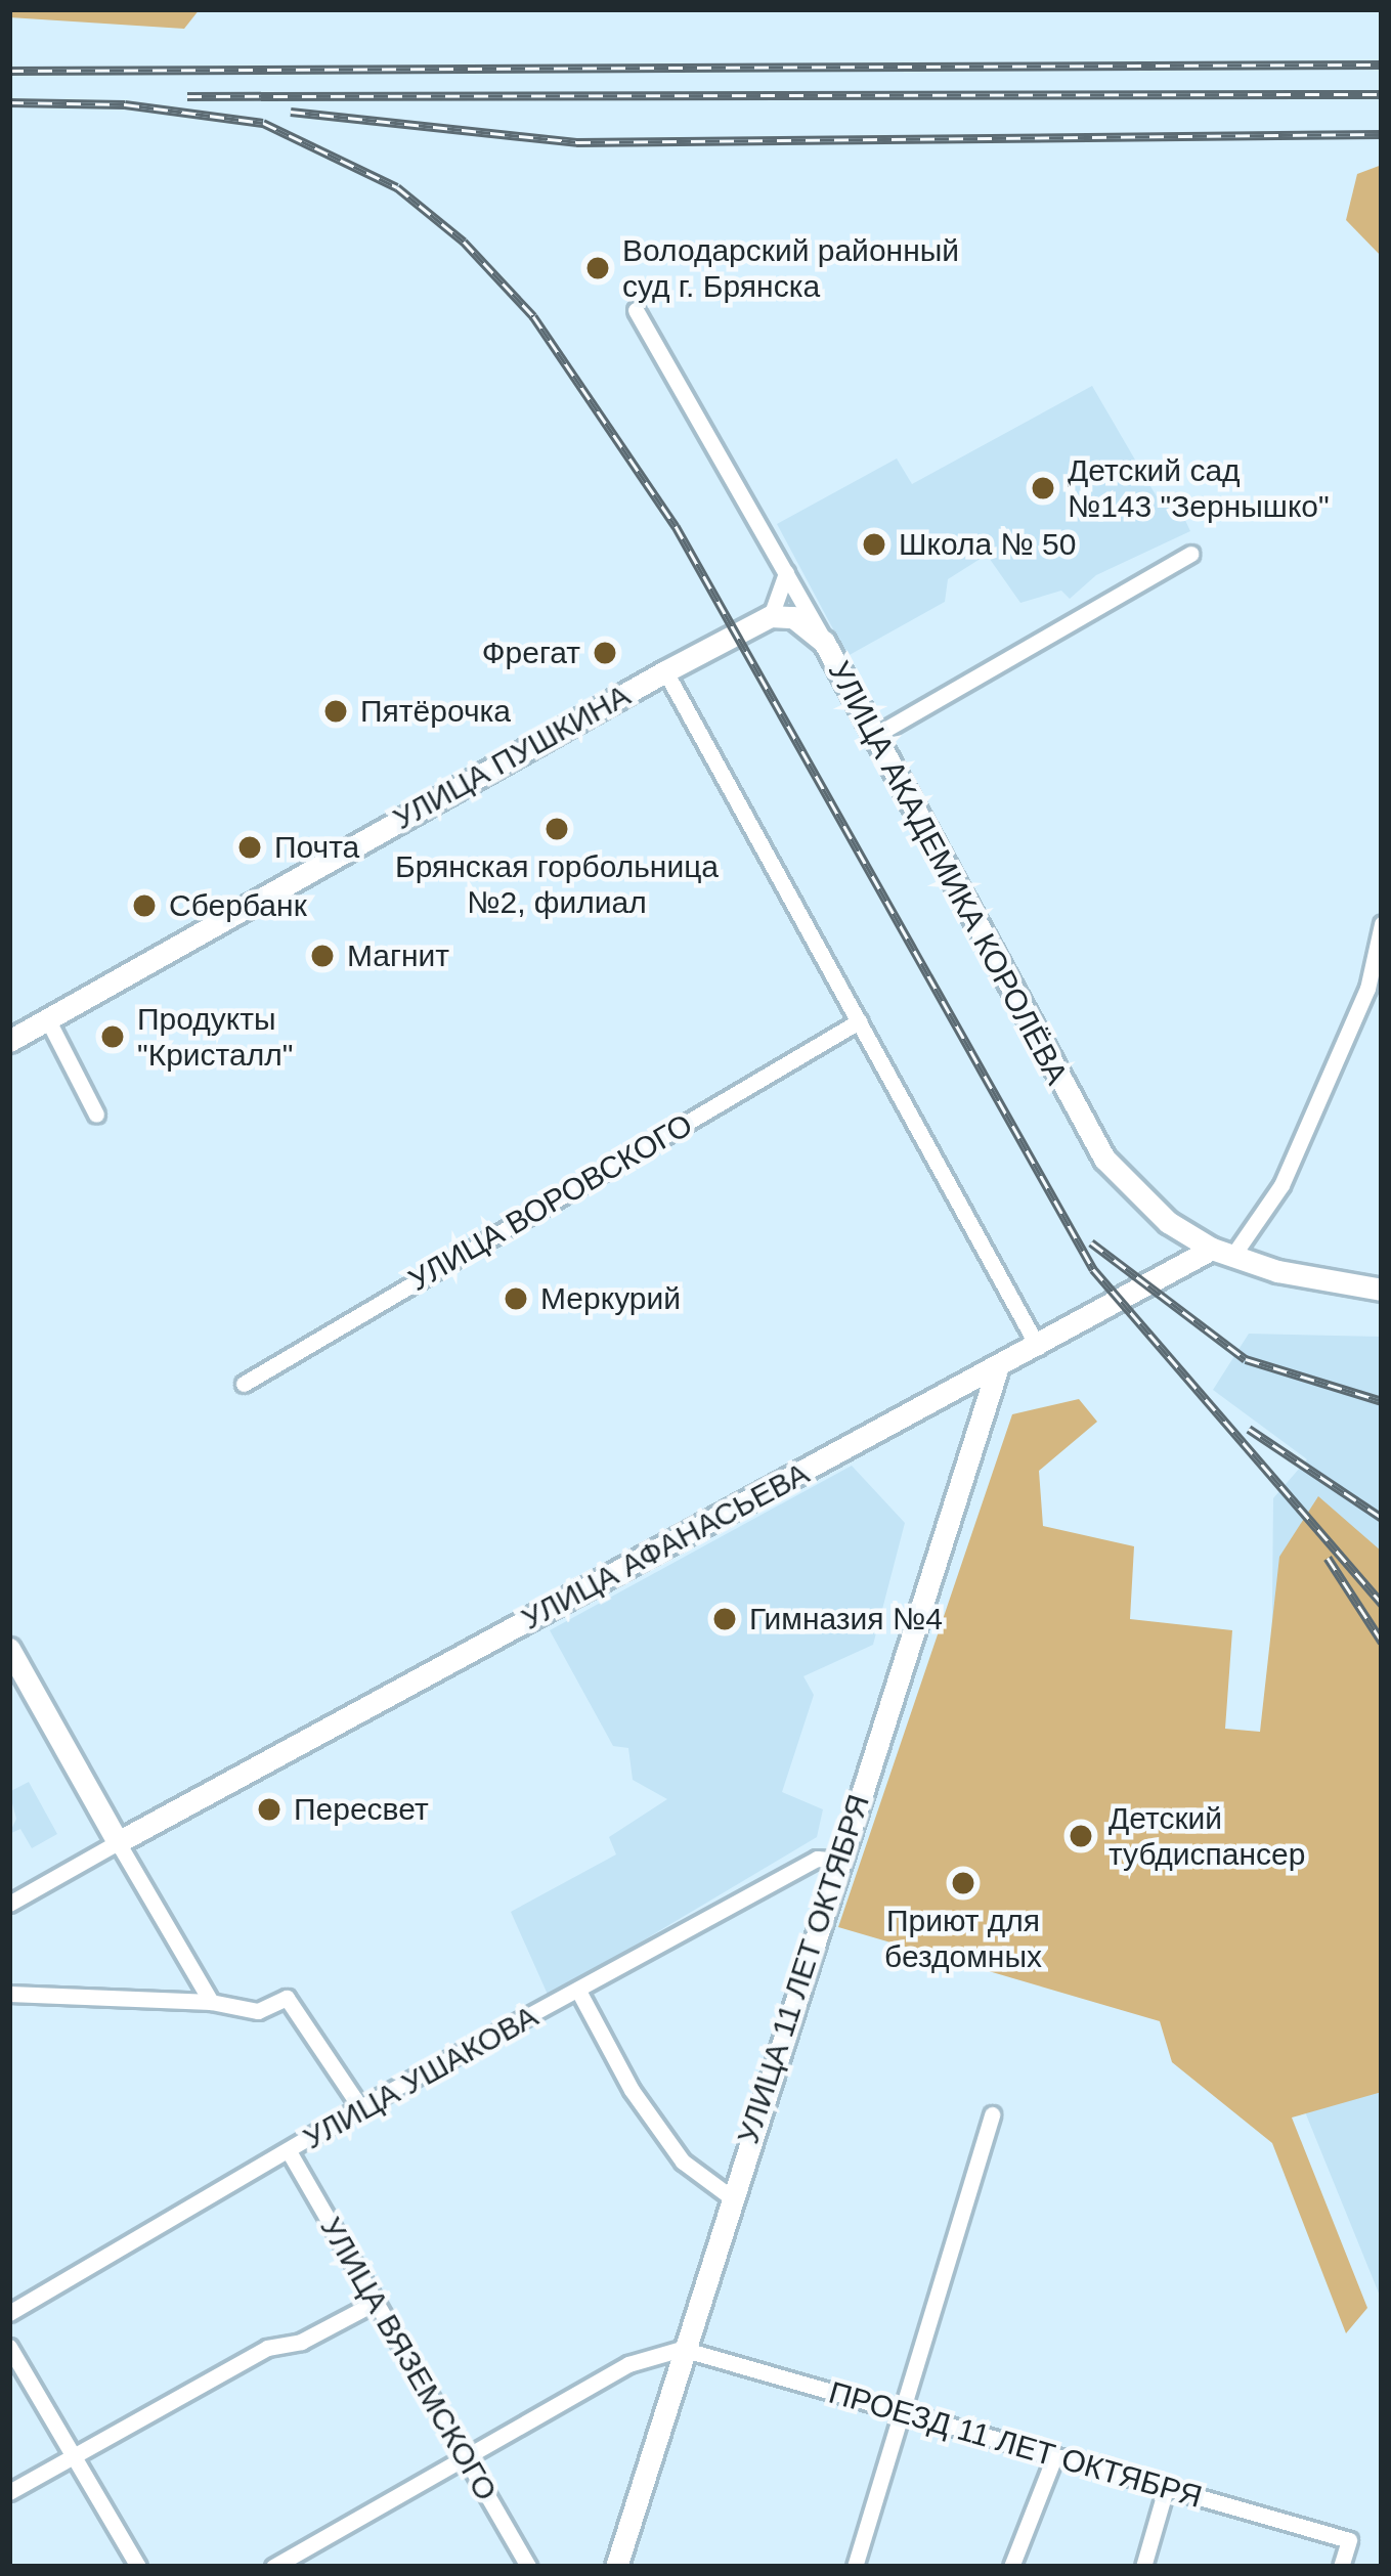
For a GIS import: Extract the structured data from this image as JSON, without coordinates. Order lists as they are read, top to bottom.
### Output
{
  "streets": {
    "street": [
      "УЛИЦА ПУШКИНА",
      "УЛИЦА АКАДЕМИКА КОРОЛЁВА",
      "УЛИЦА ВОРОВСКОГО",
      "УЛИЦА АФАНАСЬЕВА",
      "УЛИЦА 11 ЛЕТ ОКТЯБРЯ",
      "УЛИЦА УШАКОВА",
      "УЛИЦА ВЯЗЕМСКОГО",
      "ПРОЕЗД 11 ЛЕТ ОКТЯБРЯ"
    ]
  },
  "crossings": [
    ["УЛИЦА АКАДЕМИКА КОРОЛЁВА", "УЛИЦА АФАНАСЬЕВА"],
    ["УЛИЦА АФАНАСЬЕВА", "УЛИЦА 11 ЛЕТ ОКТЯБРЯ"],
    ["УЛИЦА 11 ЛЕТ ОКТЯБРЯ", "УЛИЦА УШАКОВА"],
    ["УЛИЦА 11 ЛЕТ ОКТЯБРЯ", "ПРОЕЗД 11 ЛЕТ ОКТЯБРЯ"],
    ["УЛИЦА УШАКОВА", "УЛИЦА ВЯЗЕМСКОГО"]
  ],
  "places": [
    "Володарский районный суд г. Брянска",
    "Детский сад №143 \"Зернышко\"",
    "Школа № 50",
    "Фрегат",
    "Пятёрочка",
    "Брянская горбольница №2, филиал",
    "Почта",
    "Сбербанк",
    "Магнит",
    "Продукты \"Кристалл\"",
    "Меркурий",
    "Гимназия №4",
    "Пересвет",
    "Детский тубдиспансер",
    "Приют для бездомных"
  ]
}
